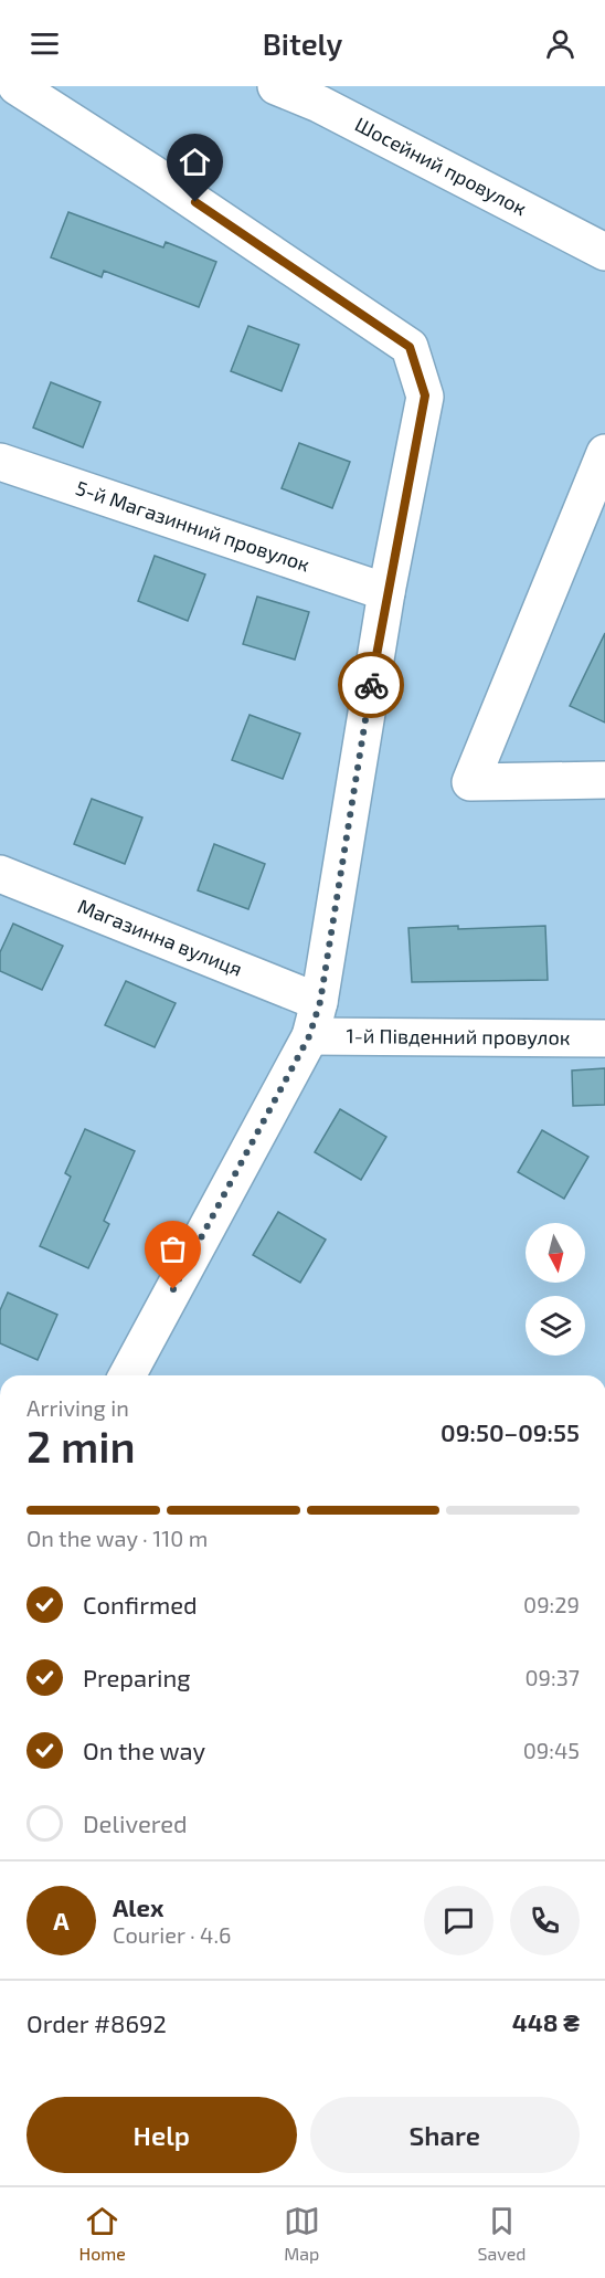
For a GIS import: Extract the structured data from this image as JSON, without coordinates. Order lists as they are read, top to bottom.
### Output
{
  "streets": {
    "street": [
      "Шосейний провулок",
      "5-й Магазинний провулок",
      "Магазинна вулиця",
      "1-й Південний провулок"
    ]
  },
  "north": "bottom",
  "page": {
    "header": "Bitely",
    "heading": ["2 min", "Arriving in", "09:50–09:55"],
    "panel": [
      "Alex",
      "Courier · 4.6",
      "Order #8692",
      "448 ₴"
    ],
    "bar": "On the way · 110 m",
    "list": [
      ["Confirmed", "09:29"],
      ["Preparing", "09:37"],
      ["On the way", "09:45"],
      "Delivered"
    ],
    "round": "A",
    "buttons": ["Help", "Share"],
    "tabs": ["Home", "Map", "Saved"]
  }
}
